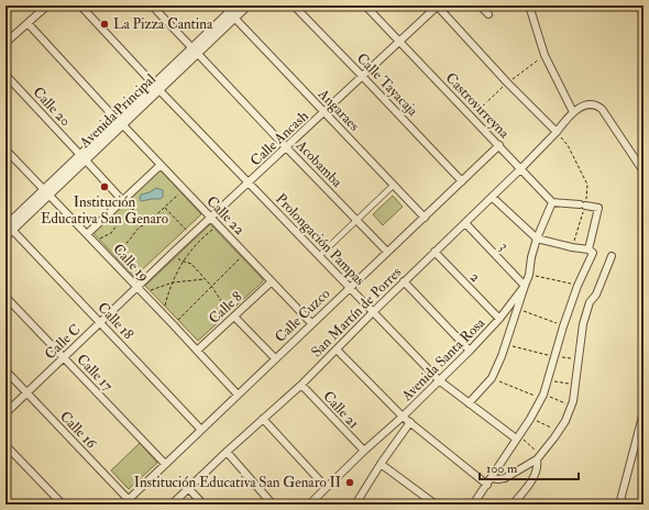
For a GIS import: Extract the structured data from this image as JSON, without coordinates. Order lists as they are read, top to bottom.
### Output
{
  "streets": {
    "street": [
      "Calle Tayacaja",
      "Castrovirreyna",
      "Calle 20",
      "Angaraes",
      "Avenida Principal",
      "Calle Ancash",
      "Acobamba",
      "Calle 22",
      "Prolongación Pampas",
      "3",
      "Calle 19",
      "2",
      "Calle 8",
      "San Martín de Porres",
      "Calle Cuzco",
      "Calle 18",
      "Calle C",
      "Avenida Santa Rosa",
      "Calle 17",
      "Calle 21",
      "Calle 16"
    ]
  },
  "crossings": [
    ["Calle Tayacaja", "Calle Ancash"],
    ["Calle Tayacaja", "Calle Cuzco"],
    ["Castrovirreyna", "Calle Ancash"],
    ["Castrovirreyna", "San Martín de Porres"],
    ["Castrovirreyna", "Calle Cuzco"],
    ["Castrovirreyna", "Avenida Santa Rosa"],
    ["Calle 20", "Avenida Principal"],
    ["Angaraes", "Avenida Principal"],
    ["Angaraes", "Calle Ancash"],
    ["Angaraes", "Calle Cuzco"],
    ["Avenida Principal", "Acobamba"],
    ["Avenida Principal", "Calle 22"],
    ["Avenida Principal", "Prolongación Pampas"],
    ["Avenida Principal", "Calle 19"],
    ["Avenida Principal", "Calle 18"],
    ["Calle Ancash", "Acobamba"],
    ["Calle Ancash", "Calle 22"],
    ["Calle Ancash", "Prolongación Pampas"],
    ["Calle Ancash", "Calle 19"],
    ["Calle Ancash", "Calle C"],
    ["Acobamba", "Calle Cuzco"],
    ["Calle 22", "Calle 8"],
    ["Calle 22", "Calle Cuzco"],
    ["Prolongación Pampas", "San Martín de Porres"],
    ["Prolongación Pampas", "Calle Cuzco"],
    ["Prolongación Pampas", "Avenida Santa Rosa"],
    ["3", "San Martín de Porres"],
    ["3", "Avenida Santa Rosa"],
    ["Calle 19", "Calle 8"],
    ["Calle 19", "Calle Cuzco"],
    ["Calle 19", "Calle C"],
    ["2", "San Martín de Porres"],
    ["2", "Avenida Santa Rosa"],
    ["San Martín de Porres", "Calle 21"],
    ["Calle Cuzco", "Calle 18"],
    ["Calle Cuzco", "Calle 17"],
    ["Calle Cuzco", "Calle 16"],
    ["Calle 18", "Calle C"],
    ["Calle C", "Calle 17"],
    ["Calle C", "Calle 16"],
    ["Avenida Santa Rosa", "Calle 21"]
  ],
  "places": ["La Pizza Cantina", "Institución Educativa San Genaro", "Institución Educativa San Genaro II"],
  "scale_bar": "100 m"
}
